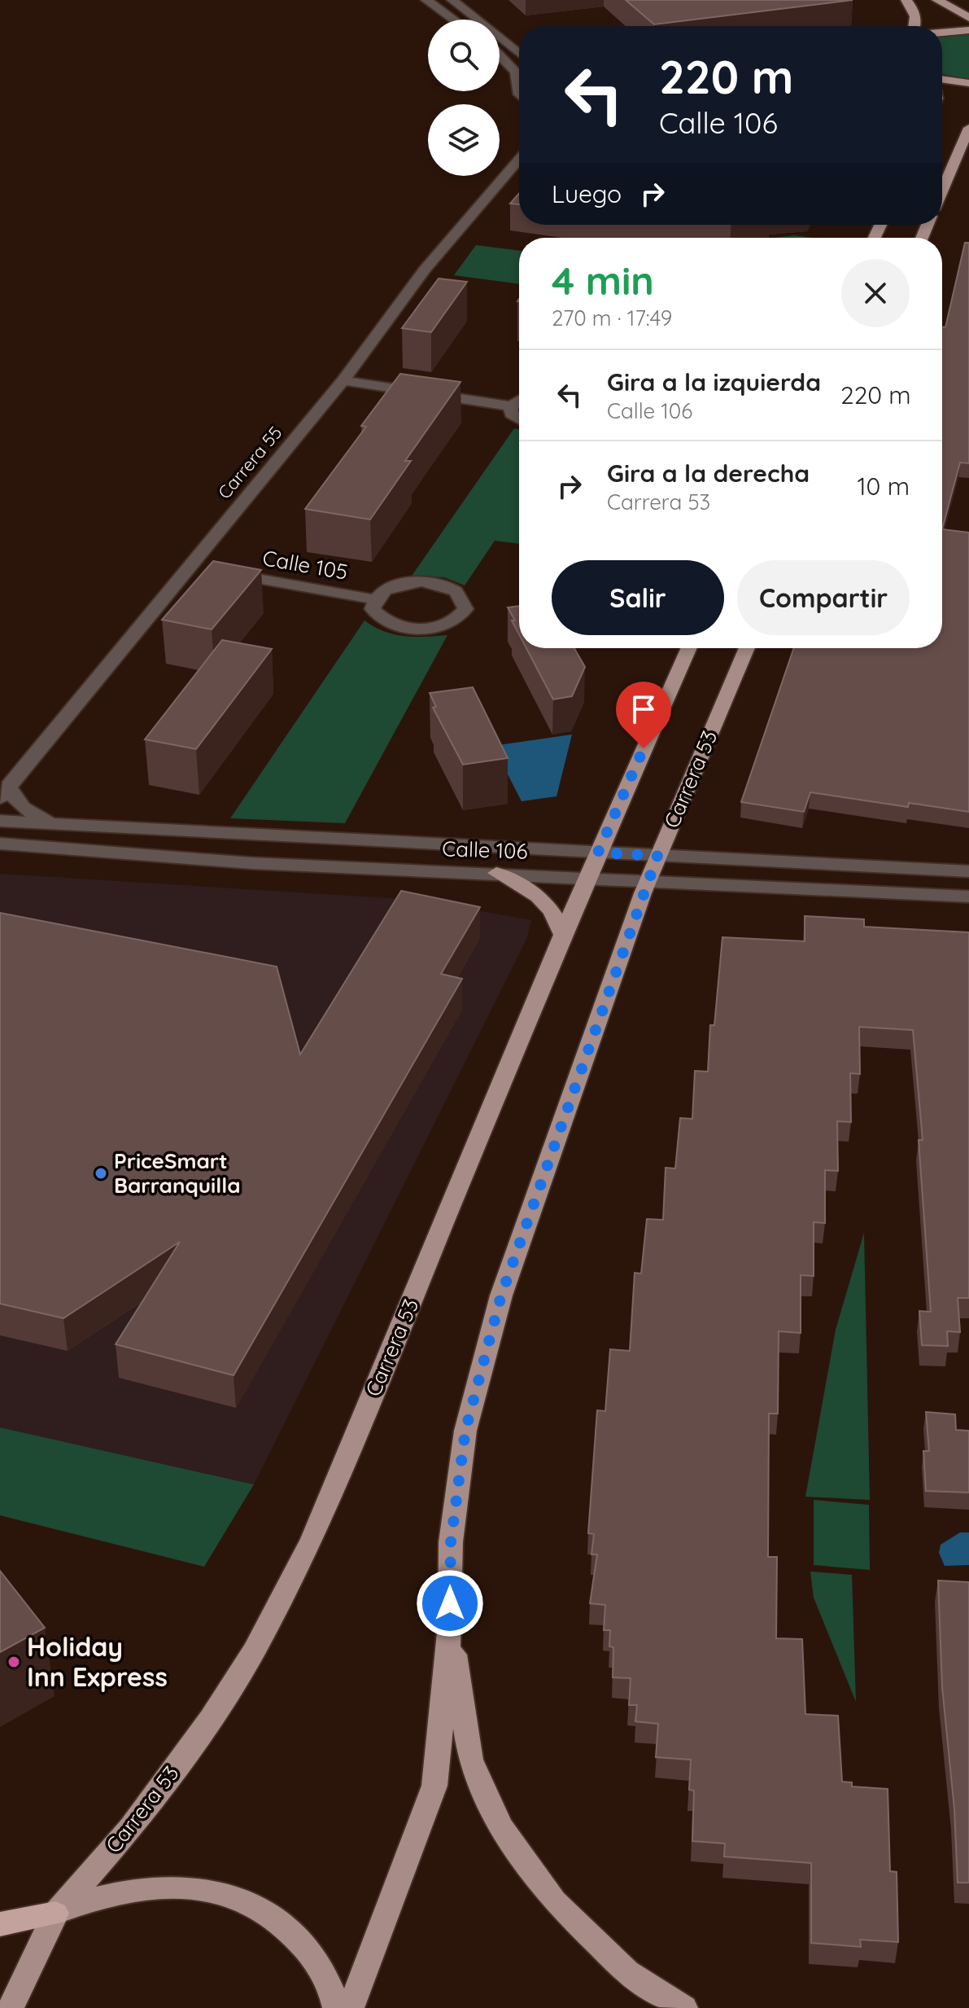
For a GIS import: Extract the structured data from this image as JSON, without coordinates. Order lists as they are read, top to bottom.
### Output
{
  "streets": {
    "main road": ["Carrera 53"],
    "street": ["Carrera 55", "Calle 105", "Calle 106"]
  },
  "crossings": [
    ["Carrera 55", "Calle 105"],
    ["Carrera 55", "Calle 106"],
    ["Carrera 53", "Calle 106"]
  ],
  "places": ["PriceSmart Barranquilla", "Holiday Inn Express"],
  "page": {
    "turn": ["220 m", "Calle 106"],
    "then": "Luego",
    "heading": ["4 min", "270 m · 17:49"],
    "list": [
      {
        "name": "Gira a la izquierda",
        "note": "Calle 106",
        "value": "220 m"
      },
      {
        "name": "Gira a la derecha",
        "note": "Carrera 53",
        "value": "10 m"
      }
    ],
    "buttons": ["Salir", "Compartir"]
  }
}
